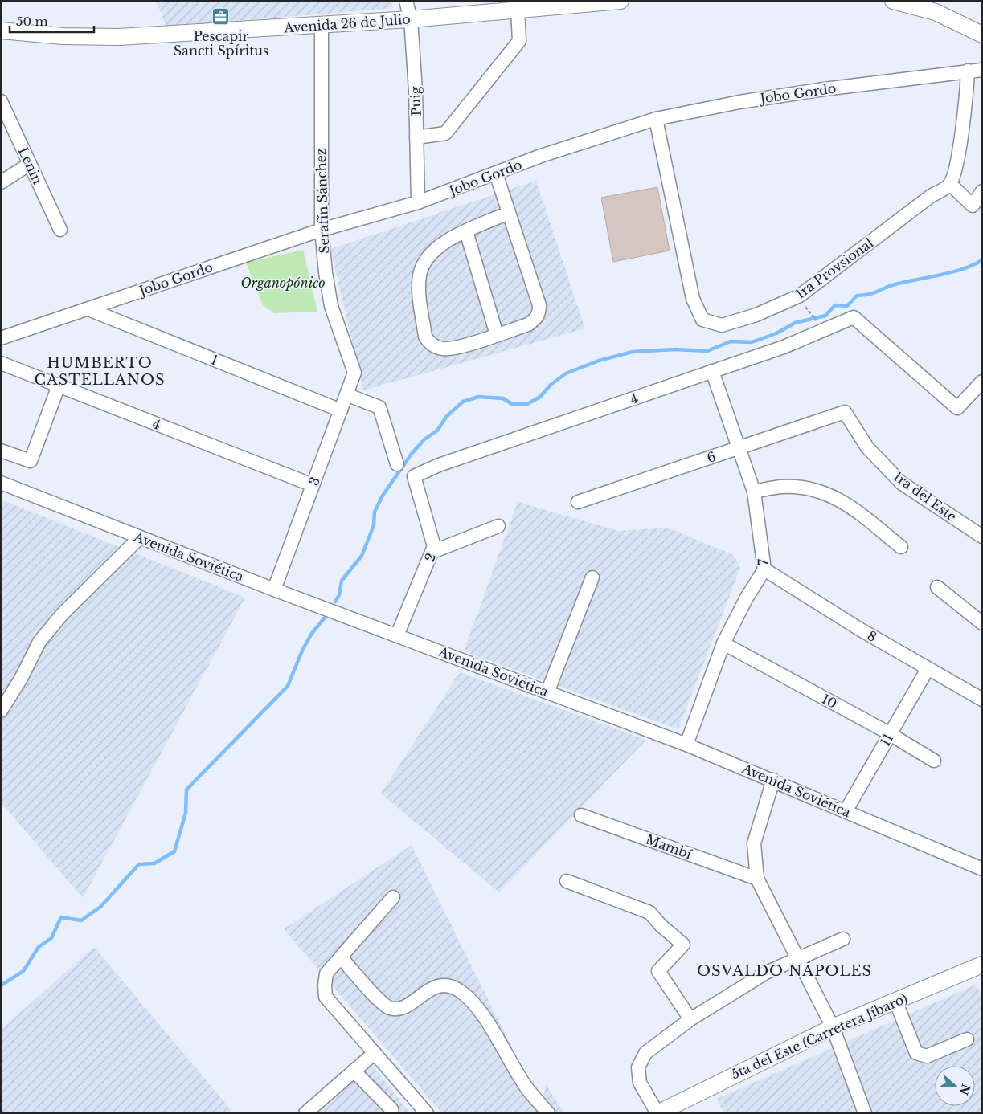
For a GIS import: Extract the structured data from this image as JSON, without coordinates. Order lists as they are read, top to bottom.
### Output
{
  "streets": {
    "main road": ["Avenida 26 de Julio", "5ta del Este (Carretera Jíbaro)"],
    "street": [
      "Jobo Gordo",
      "Puig",
      "Lenin",
      "Serafín Sánchez",
      "1ra Provsional",
      "1",
      "4",
      "6",
      "3",
      "1ra del Este",
      "Avenida Soviética",
      "2",
      "7",
      "8",
      "10",
      "11",
      "Mambí"
    ]
  },
  "crossings": [
    ["Avenida 26 de Julio", "Puig"],
    ["Avenida 26 de Julio", "Serafín Sánchez"],
    ["Jobo Gordo", "Puig"],
    ["Jobo Gordo", "Serafín Sánchez"],
    ["Jobo Gordo", "1ra Provsional"],
    ["Jobo Gordo", "1"],
    ["Serafín Sánchez", "3"],
    ["1", "3"],
    ["4", "3"],
    ["4", "2"],
    ["4", "7"],
    ["6", "1ra del Este"],
    ["6", "7"],
    ["3", "Avenida Soviética"],
    ["Avenida Soviética", "2"],
    ["Avenida Soviética", "7"],
    ["Avenida Soviética", "11"],
    ["7", "8"],
    ["7", "10"],
    ["8", "11"],
    ["10", "11"]
  ],
  "districts": ["HUMBERTO CASTELLANOS", "OSVALDO NÁPOLES"],
  "parks": ["Organopónico"],
  "places": {
    "office": ["Pescapir Sancti Spíritus"]
  },
  "scale_bar": "50 m",
  "north": "right"
}
